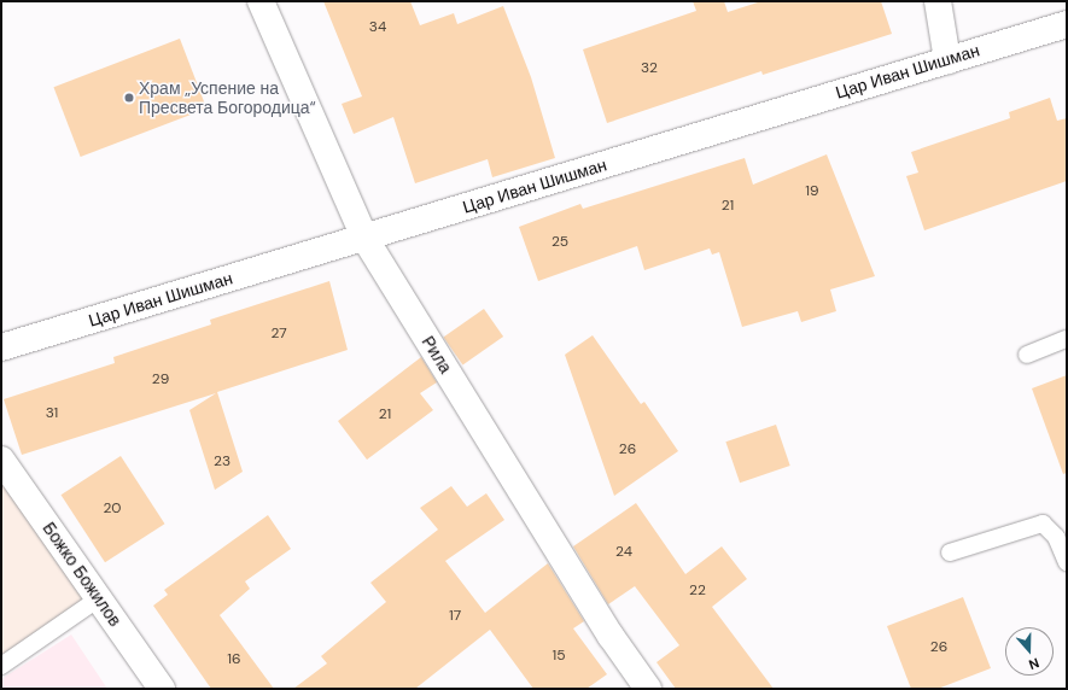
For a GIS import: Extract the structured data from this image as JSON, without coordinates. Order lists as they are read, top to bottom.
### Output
{
  "streets": {
    "street": ["Цар Иван Шишман", "Рила", "Божко Божилов"]
  },
  "crossings": [
    ["Цар Иван Шишман", "Рила"]
  ],
  "places": ["Храм „Успение на Пресвета Богородица“"],
  "house_numbers": [
    "34",
    "32",
    "19",
    "21",
    "25",
    "27",
    "29",
    "31",
    "21",
    "26",
    "23",
    "20",
    "24",
    "22",
    "17",
    "26",
    "15",
    "16"
  ],
  "north": "bottom"
}
